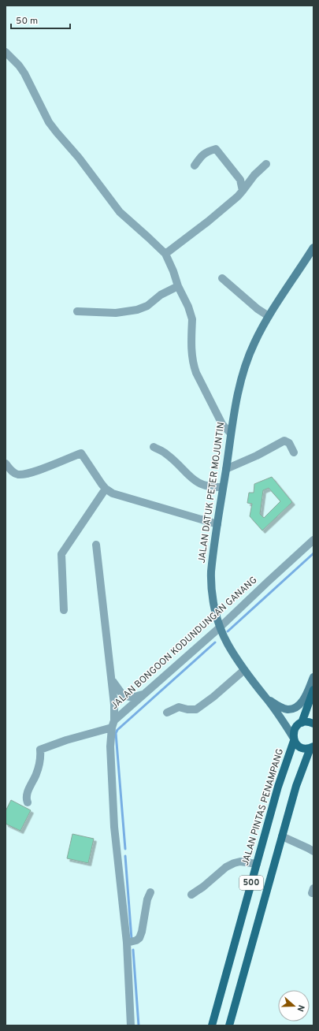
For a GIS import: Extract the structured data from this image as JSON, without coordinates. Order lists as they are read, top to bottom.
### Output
{
  "streets": {
    "main road": ["JALAN DATUK PETER MOJUNTIN", "JALAN PINTAS PENAMPANG", "500"],
    "street": ["JALAN BONGOON KODUNDUNGAN GANANG"]
  },
  "crossings": [
    ["JALAN DATUK PETER MOJUNTIN", "JALAN BONGOON KODUNDUNGAN GANANG"],
    ["JALAN DATUK PETER MOJUNTIN", "JALAN PINTAS PENAMPANG"],
    ["JALAN DATUK PETER MOJUNTIN", "500"],
    ["JALAN PINTAS PENAMPANG", "500"]
  ],
  "scale_bar": "50 m",
  "north": "right"
}
